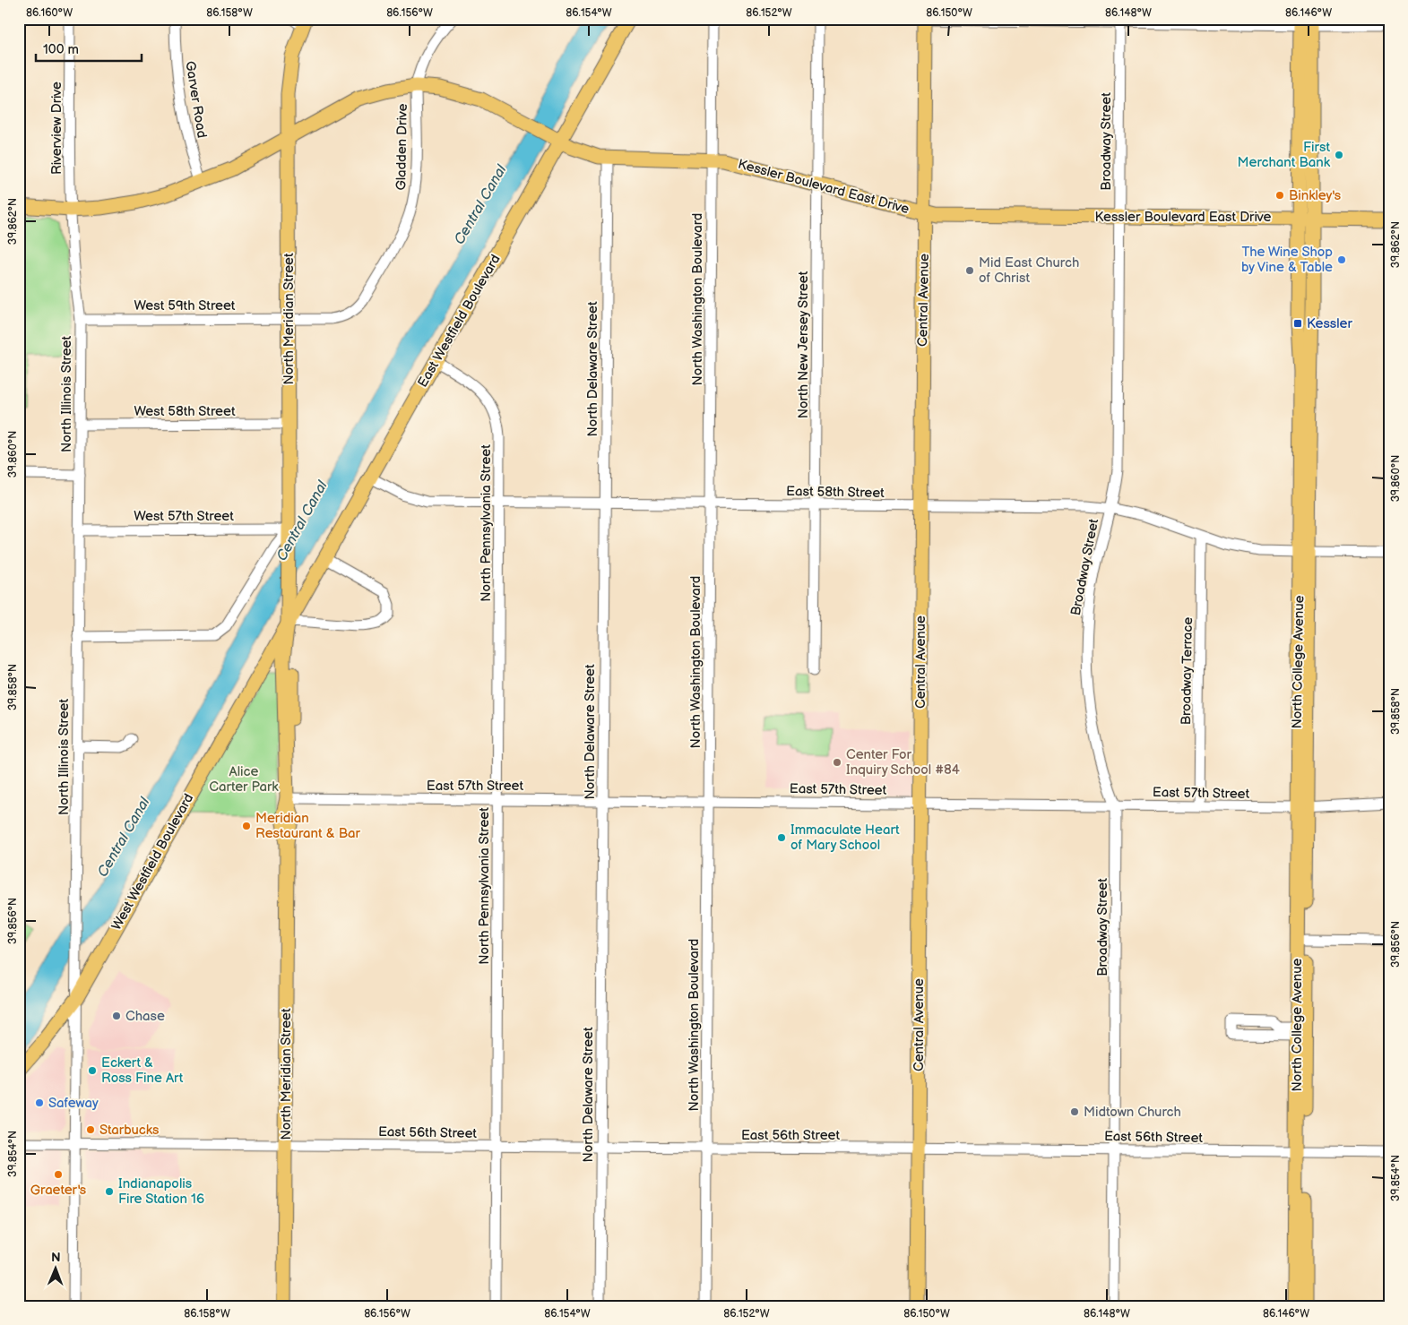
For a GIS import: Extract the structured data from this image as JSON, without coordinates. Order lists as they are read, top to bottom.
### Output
{
  "streets": {
    "main road": [
      "Kessler Boulevard East Drive",
      "Central Avenue",
      "North Meridian Street",
      "East Westfield Boulevard",
      "North College Avenue",
      "West Westfield Boulevard"
    ],
    "street": [
      "Garver Road",
      "Riverview Drive",
      "Broadway Street",
      "Gladden Drive",
      "North Washington Boulevard",
      "West 59th Street",
      "North New Jersey Street",
      "North Delaware Street",
      "North Illinois Street",
      "West 58th Street",
      "East 58th Street",
      "West 57th Street",
      "North Pennsylvania Street",
      "Broadway Terrace",
      "East 57th Street",
      "East 56th Street"
    ]
  },
  "crossings": [
    ["Garver Road", "Kessler Boulevard East Drive"],
    ["Riverview Drive", "Kessler Boulevard East Drive"],
    ["Riverview Drive", "North Illinois Street"],
    ["Broadway Street", "Kessler Boulevard East Drive"],
    ["Broadway Street", "East 58th Street"],
    ["Broadway Street", "East 57th Street"],
    ["Broadway Street", "East 56th Street"],
    ["Gladden Drive", "Kessler Boulevard East Drive"],
    ["Gladden Drive", "West 59th Street"],
    ["Gladden Drive", "North Meridian Street"],
    ["Kessler Boulevard East Drive", "North Washington Boulevard"],
    ["Kessler Boulevard East Drive", "Central Avenue"],
    ["Kessler Boulevard East Drive", "North Meridian Street"],
    ["Kessler Boulevard East Drive", "East Westfield Boulevard"],
    ["Kessler Boulevard East Drive", "North New Jersey Street"],
    ["Kessler Boulevard East Drive", "North Delaware Street"],
    ["Kessler Boulevard East Drive", "North Illinois Street"],
    ["Kessler Boulevard East Drive", "North College Avenue"],
    ["North Washington Boulevard", "East 58th Street"],
    ["North Washington Boulevard", "East 57th Street"],
    ["North Washington Boulevard", "East 56th Street"],
    ["Central Avenue", "East 58th Street"],
    ["Central Avenue", "East 57th Street"],
    ["Central Avenue", "East 56th Street"],
    ["West 59th Street", "North Meridian Street"],
    ["West 59th Street", "North Illinois Street"],
    ["North Meridian Street", "East Westfield Boulevard"],
    ["North Meridian Street", "West 58th Street"],
    ["North Meridian Street", "West 57th Street"],
    ["North Meridian Street", "East 57th Street"],
    ["North Meridian Street", "West Westfield Boulevard"],
    ["North Meridian Street", "East 56th Street"],
    ["East Westfield Boulevard", "East 58th Street"],
    ["East Westfield Boulevard", "North Pennsylvania Street"],
    ["East Westfield Boulevard", "West Westfield Boulevard"],
    ["North New Jersey Street", "East 58th Street"],
    ["North Delaware Street", "East 58th Street"],
    ["North Delaware Street", "East 57th Street"],
    ["North Delaware Street", "East 56th Street"],
    ["North Illinois Street", "West 58th Street"],
    ["North Illinois Street", "West 57th Street"],
    ["North Illinois Street", "West Westfield Boulevard"],
    ["North Illinois Street", "East 56th Street"],
    ["East 58th Street", "North Pennsylvania Street"],
    ["East 58th Street", "North College Avenue"],
    ["East 58th Street", "Broadway Terrace"],
    ["North Pennsylvania Street", "East 57th Street"],
    ["North Pennsylvania Street", "East 56th Street"],
    ["North College Avenue", "East 57th Street"],
    ["North College Avenue", "East 56th Street"],
    ["Broadway Terrace", "East 57th Street"]
  ],
  "water": ["Central Canal"],
  "parks": ["Alice Carter Park"],
  "places": {
    "other": [
      "First Merchant Bank",
      "Binkley's",
      "The Wine Shop by Vine & Table",
      "Mid East Church of Christ",
      "Center For Inquiry School #84",
      "Meridian Restaurant & Bar",
      "Immaculate Heart of Mary School",
      "Chase",
      "Eckert & Ross Fine Art",
      "Safeway",
      "Midtown Church",
      "Starbucks",
      "Graeter's",
      "Indianapolis Fire Station 16"
    ],
    "transit": ["Kessler"]
  },
  "scale_bar": "100 m",
  "north": "top",
  "coordinates": [
    "86.160°W",
    "86.158°W",
    "86.156°W",
    "86.154°W",
    "86.152°W",
    "86.150°W",
    "86.148°W",
    "86.146°W",
    "39.862°N",
    "39.860°N",
    "39.858°N",
    "39.856°N",
    "39.854°N"
  ]
}
